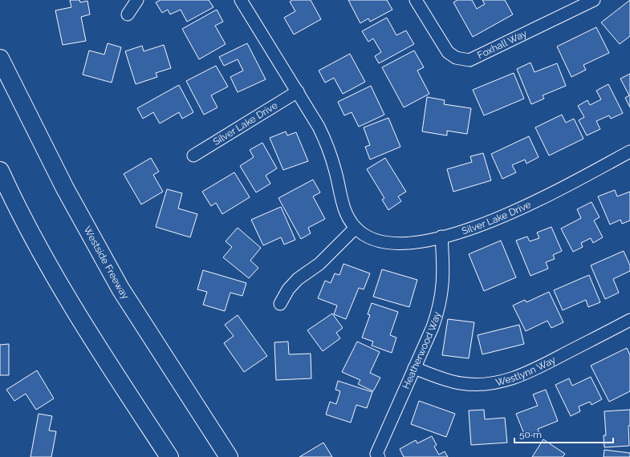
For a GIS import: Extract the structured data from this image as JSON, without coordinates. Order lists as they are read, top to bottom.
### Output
{
  "streets": {
    "highway": ["Westside Freeway"],
    "street": [
      "Foxhall Way",
      "Silver Lake Drive",
      "Heatherwood Way",
      "Westlynn Way"
    ]
  },
  "crossings": [
    ["Silver Lake Drive", "Heatherwood Way"],
    ["Heatherwood Way", "Westlynn Way"]
  ],
  "scale_bar": "50 m"
}
